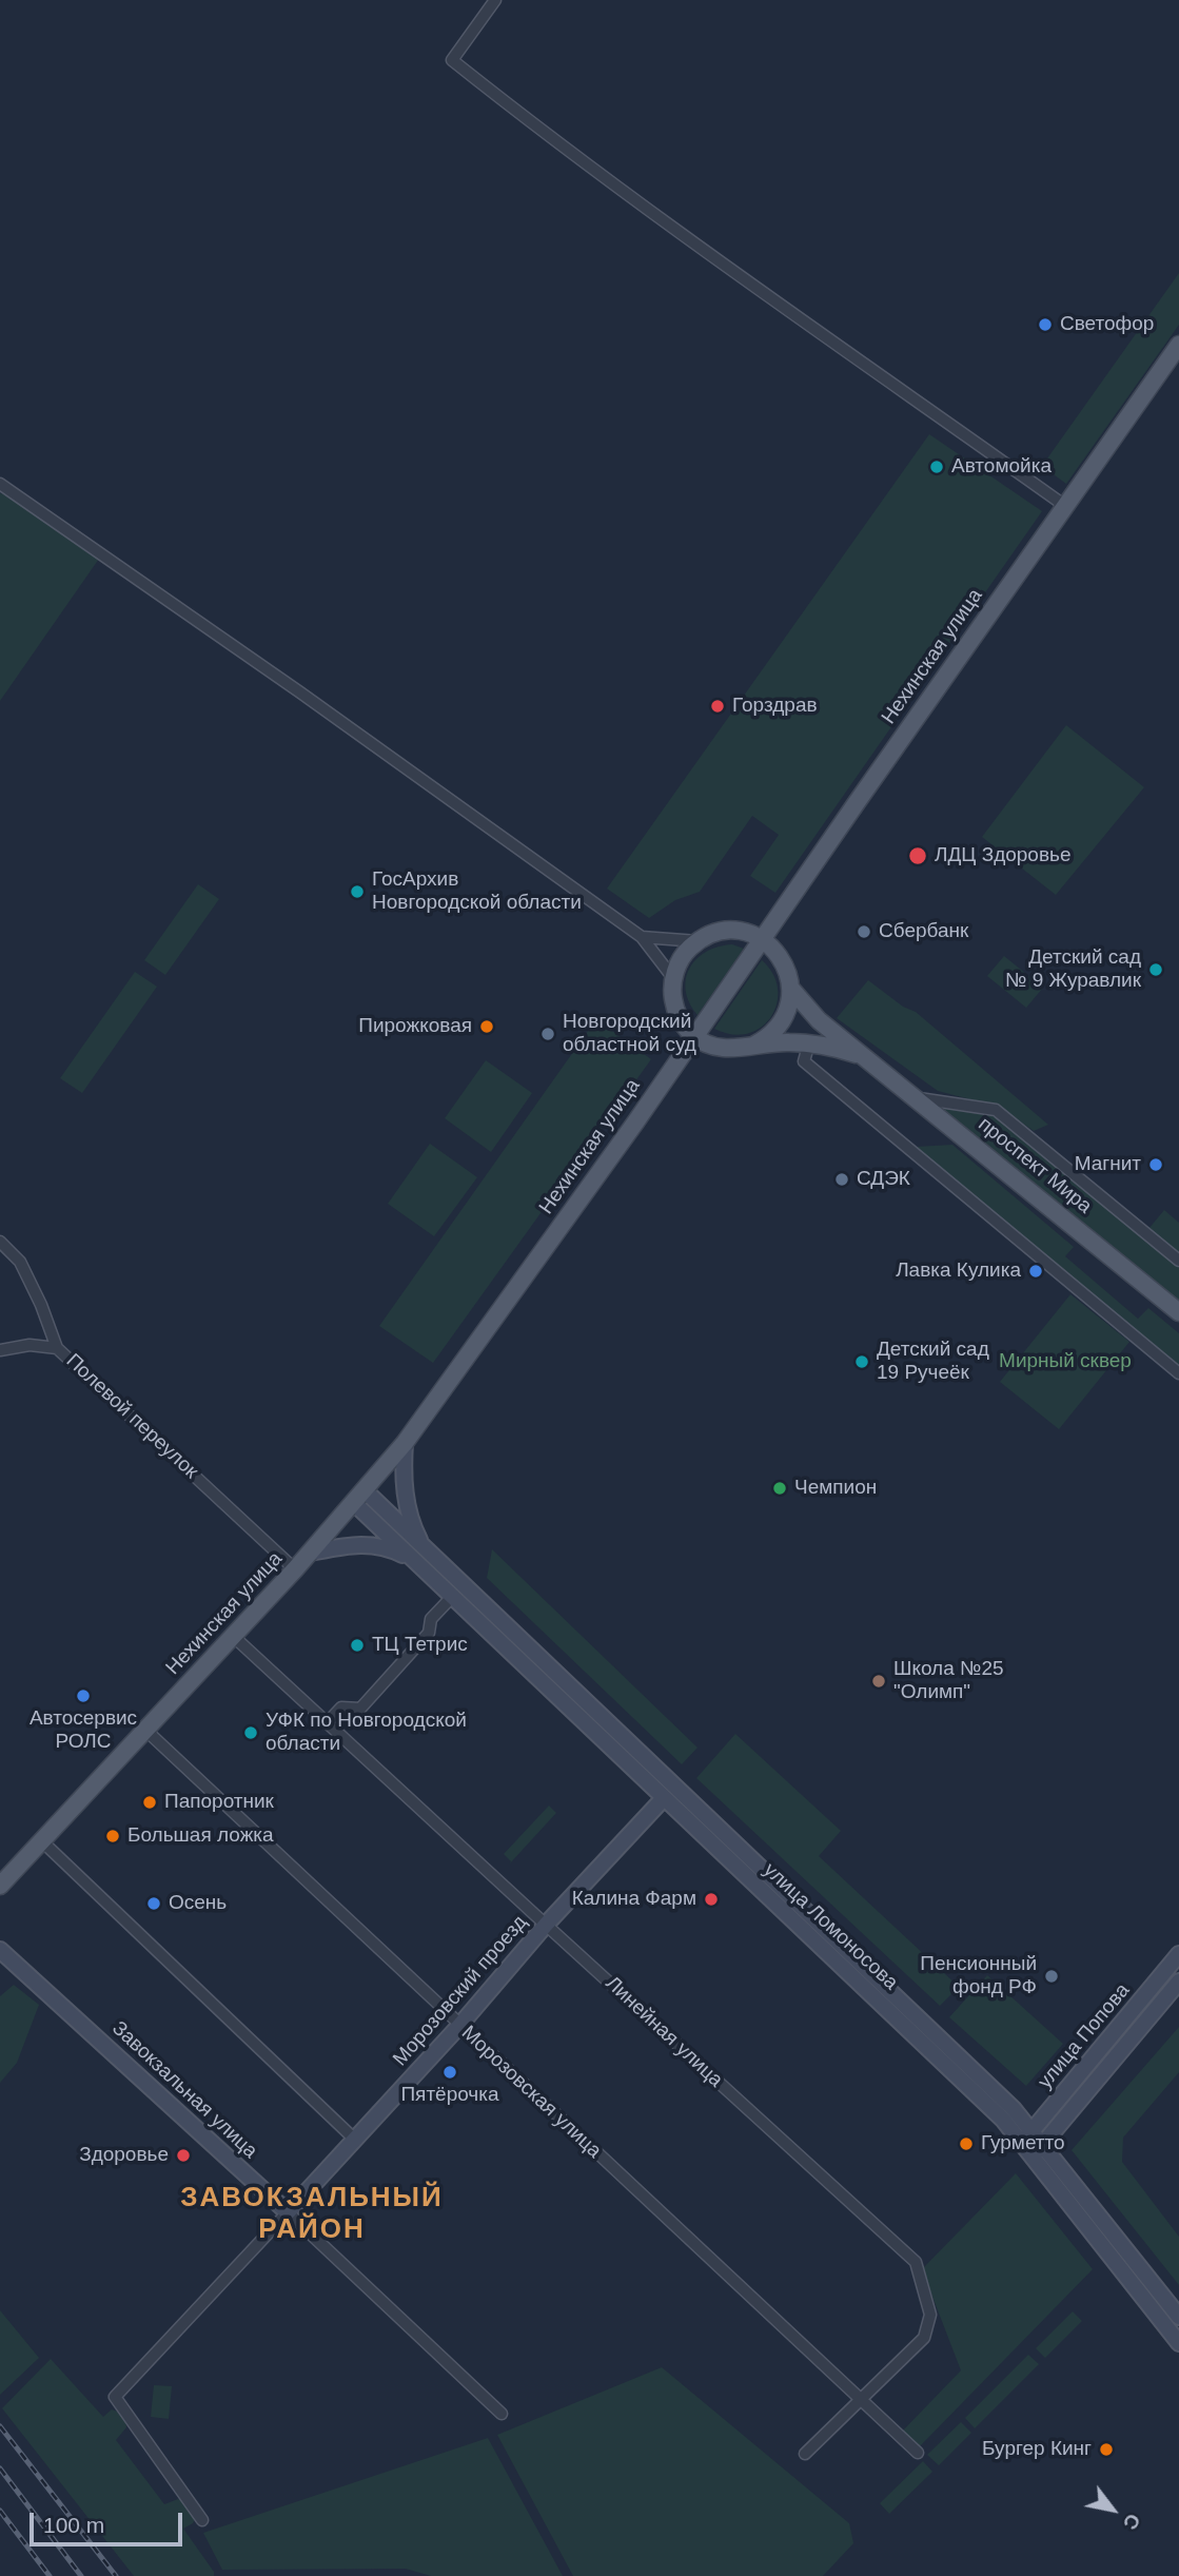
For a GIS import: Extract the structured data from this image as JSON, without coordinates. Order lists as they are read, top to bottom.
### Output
{
  "streets": {
    "main road": [
      "Нехинская улица",
      "проспект Мира",
      "улица Ломоносова",
      "Морозовский проезд",
      "улица Попова",
      "Завокзальная улица"
    ],
    "street": ["Полевой переулок", "Линейная улица", "Морозовская улица"]
  },
  "crossings": [
    ["Нехинская улица", "проспект Мира"],
    ["Нехинская улица", "Полевой переулок"],
    ["Нехинская улица", "улица Ломоносова"],
    ["Нехинская улица", "Линейная улица"],
    ["Нехинская улица", "Морозовская улица"],
    ["улица Ломоносова", "Морозовский проезд"],
    ["улица Ломоносова", "улица Попова"],
    ["Морозовский проезд", "Линейная улица"],
    ["Морозовский проезд", "Завокзальная улица"],
    ["Морозовский проезд", "Морозовская улица"],
    ["Линейная улица", "Морозовская улица"]
  ],
  "districts": ["ЗАВОКЗАЛЬНЫЙ РАЙОН"],
  "parks": ["Мирный сквер"],
  "places": [
    "Светофор",
    "Автомойка",
    "Горздрав",
    "ЛДЦ Здоровье",
    "ГосАрхив Новгородской области",
    "Сбербанк",
    "Детский сад № 9 Журавлик",
    "Пирожковая",
    "Новгородский областной суд",
    "Магнит",
    "СДЭК",
    "Лавка Кулика",
    "Детский сад 19 Ручеёк",
    "Чемпион",
    "ТЦ Тетрис",
    "Школа №25 \"Олимп\"",
    "Автосервис РОЛС",
    "УФК по Новгородской области",
    "Папоротник",
    "Большая ложка",
    "Калина Фарм",
    "Осень",
    "Пенсионный фонд РФ",
    "Пятёрочка",
    "Гурметто",
    "Здоровье",
    "Бургер Кинг"
  ],
  "scale_bar": "100 m",
  "north": "bottom right"
}
